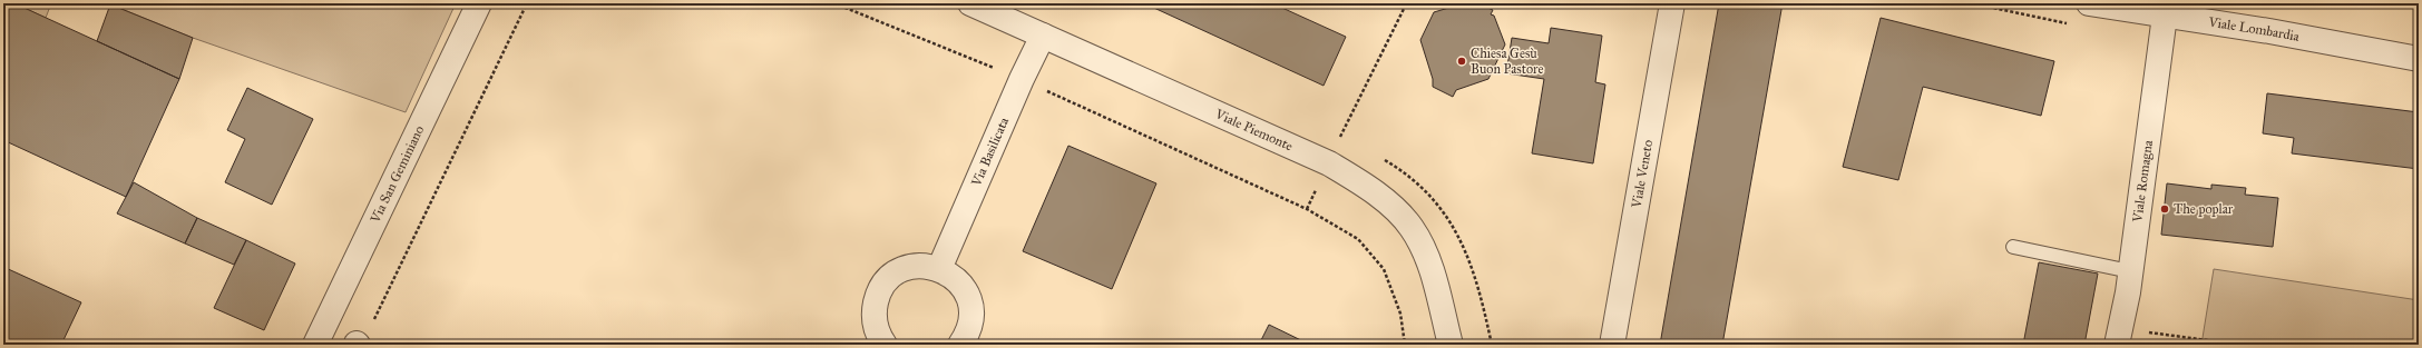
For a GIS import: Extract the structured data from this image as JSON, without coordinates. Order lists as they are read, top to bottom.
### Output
{
  "streets": {
    "street": [
      "Viale Lombardia",
      "Viale Piemonte",
      "Via Basilicata",
      "Viale Veneto",
      "Via San Geminiano",
      "Viale Romagna"
    ]
  },
  "crossings": [
    ["Viale Lombardia", "Viale Romagna"],
    ["Viale Piemonte", "Via Basilicata"]
  ],
  "places": ["Chiesa Gesù Buon Pastore", "The poplar"]
}
